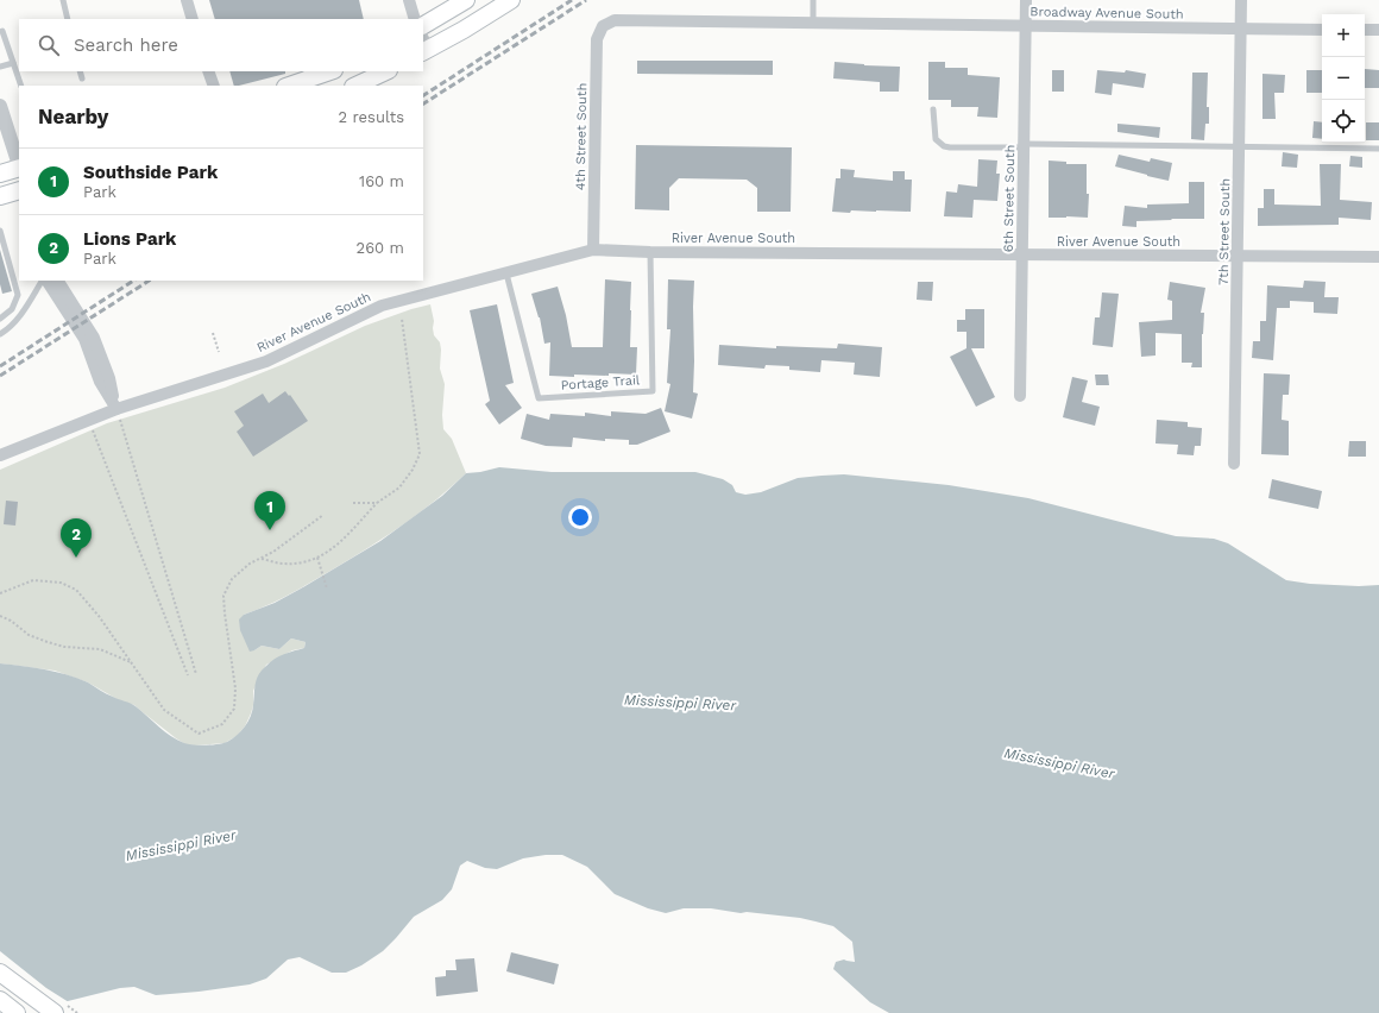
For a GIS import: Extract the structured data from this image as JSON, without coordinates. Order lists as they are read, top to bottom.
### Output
{
  "streets": {
    "street": [
      "Broadway Avenue South",
      "4th Street South",
      "6th Street South",
      "7th Street South",
      "River Avenue South"
    ],
    "lane": ["Portage Trail"]
  },
  "crossings": [
    ["Broadway Avenue South", "4th Street South"],
    ["Broadway Avenue South", "6th Street South"],
    ["Broadway Avenue South", "7th Street South"],
    ["4th Street South", "River Avenue South"],
    ["6th Street South", "River Avenue South"],
    ["7th Street South", "River Avenue South"],
    ["River Avenue South", "Portage Trail"]
  ],
  "water": ["Mississippi River"],
  "page": {
    "map_buttons": ["+", "−"],
    "search": "Search here",
    "heading": ["Nearby", "2 results"],
    "list": [
      {
        "mark": "1",
        "name": "Southside Park",
        "note": "Park",
        "value": "160 m"
      },
      {
        "mark": "2",
        "name": "Lions Park",
        "note": "Park",
        "value": "260 m"
      }
    ],
    "pins": ["1", "2"]
  }
}
